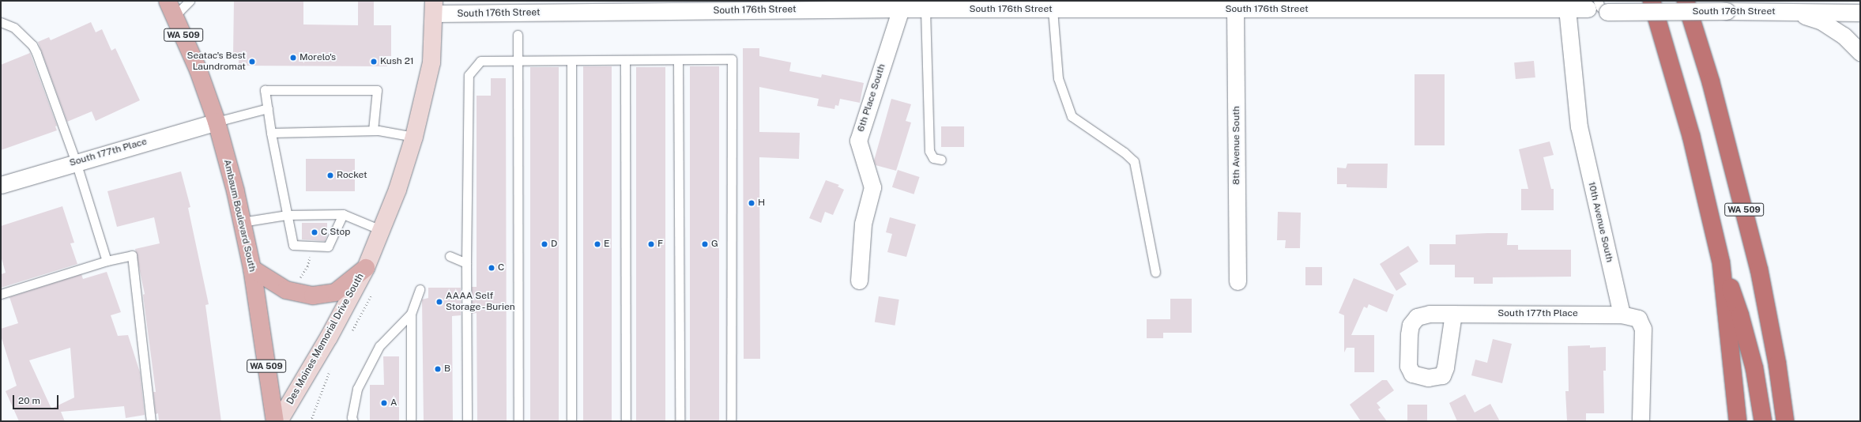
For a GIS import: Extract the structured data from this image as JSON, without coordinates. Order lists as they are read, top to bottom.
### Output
{
  "streets": {
    "highway": ["WA 509"],
    "main road": ["Ambaum Boulevard South", "Des Moines Memorial Drive South"],
    "street": [
      "South 176th Street",
      "6th Place South",
      "8th Avenue South",
      "South 177th Place",
      "10th Avenue South"
    ]
  },
  "crossings": [
    ["South 176th Street", "6th Place South"],
    ["South 176th Street", "8th Avenue South"],
    ["South 176th Street", "10th Avenue South"],
    ["South 176th Street", "Des Moines Memorial Drive South"],
    ["South 177th Place", "Ambaum Boulevard South"],
    ["South 177th Place", "10th Avenue South"]
  ],
  "places": [
    "Morelo's",
    "Seatac's Best Laundromat",
    "Kush 21",
    "Rocket",
    "H",
    "C Stop",
    "D",
    "E",
    "F",
    "G",
    "C",
    "AAAA Self Storage - Burien",
    "B",
    "A"
  ],
  "scale_bar": "20 m"
}
